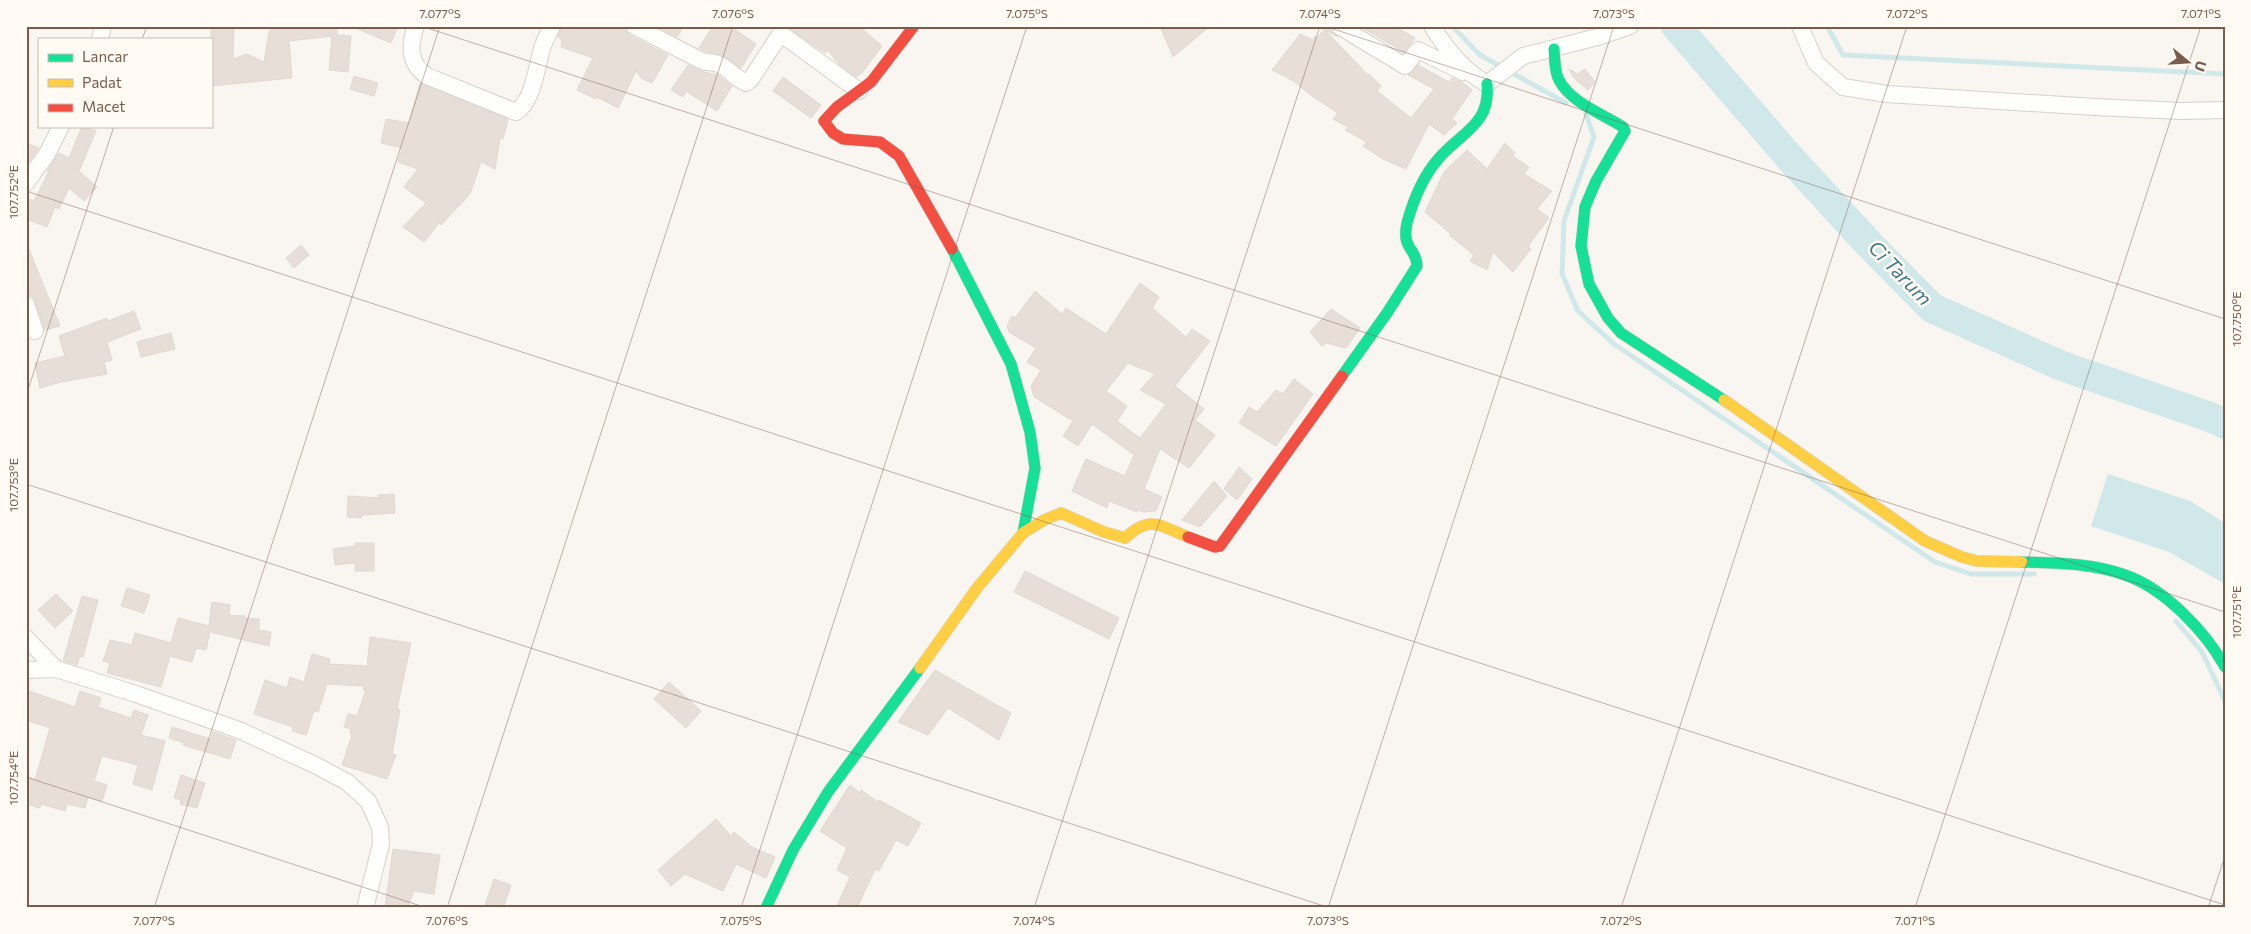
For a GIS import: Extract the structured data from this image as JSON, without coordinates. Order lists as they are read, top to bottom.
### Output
{
  "water": ["Ci Tarum"],
  "legend": ["Lancar", "Padat", "Macet"],
  "north": "right",
  "coordinates": [
    "7.077°S",
    "7.076°S",
    "7.075°S",
    "7.074°S",
    "7.073°S",
    "7.072°S",
    "7.071°S",
    "107.752°E",
    "107.750°E",
    "107.753°E",
    "107.751°E",
    "107.754°E"
  ]
}
